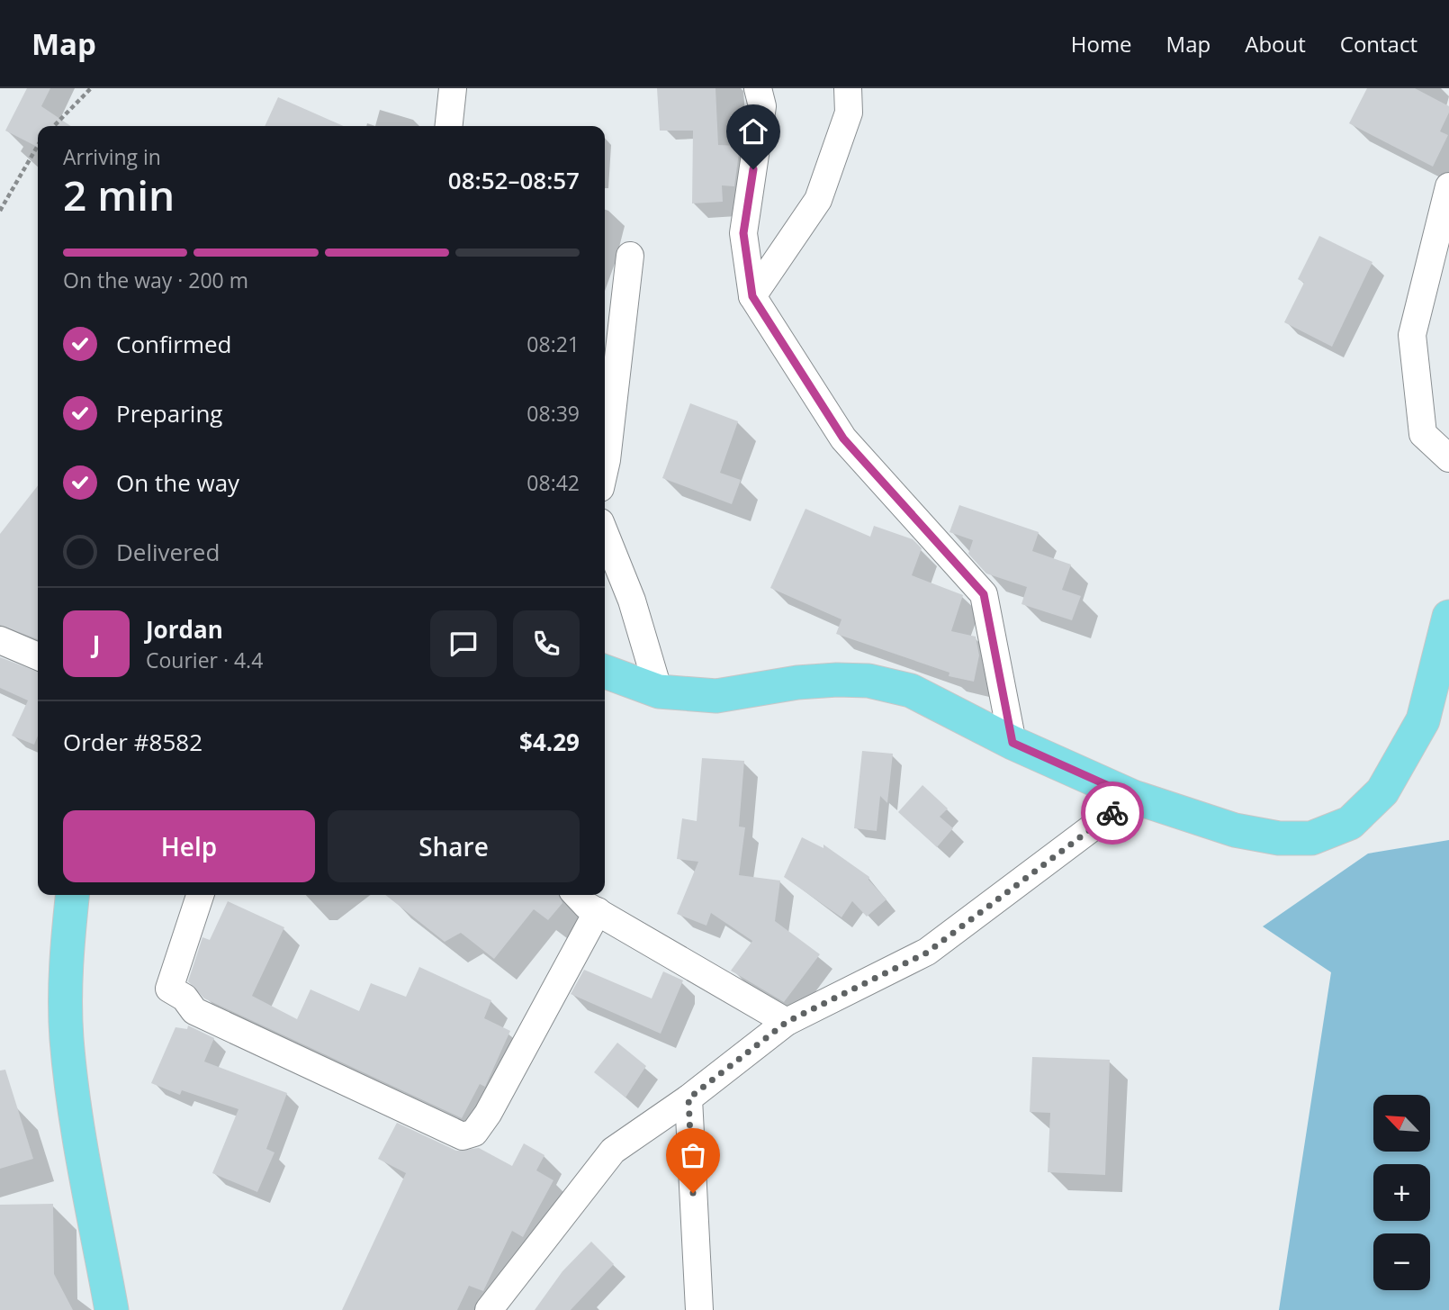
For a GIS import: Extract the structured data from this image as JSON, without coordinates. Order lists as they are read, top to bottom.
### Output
{
  "north": "top left",
  "page": {
    "header": "Map",
    "nav": [
      "Home",
      "Map",
      "About",
      "Contact"
    ],
    "heading": ["2 min", "Arriving in", "08:52–08:57"],
    "panel": [
      "Jordan",
      "Courier · 4.4",
      "Order #8582",
      "$4.29"
    ],
    "bar": "On the way · 200 m",
    "list": [
      ["Confirmed", "08:21"],
      ["Preparing", "08:39"],
      ["On the way", "08:42"],
      "Delivered"
    ],
    "round": "J",
    "buttons": ["Help", "Share"],
    "map_buttons": ["+", "−"]
  }
}
